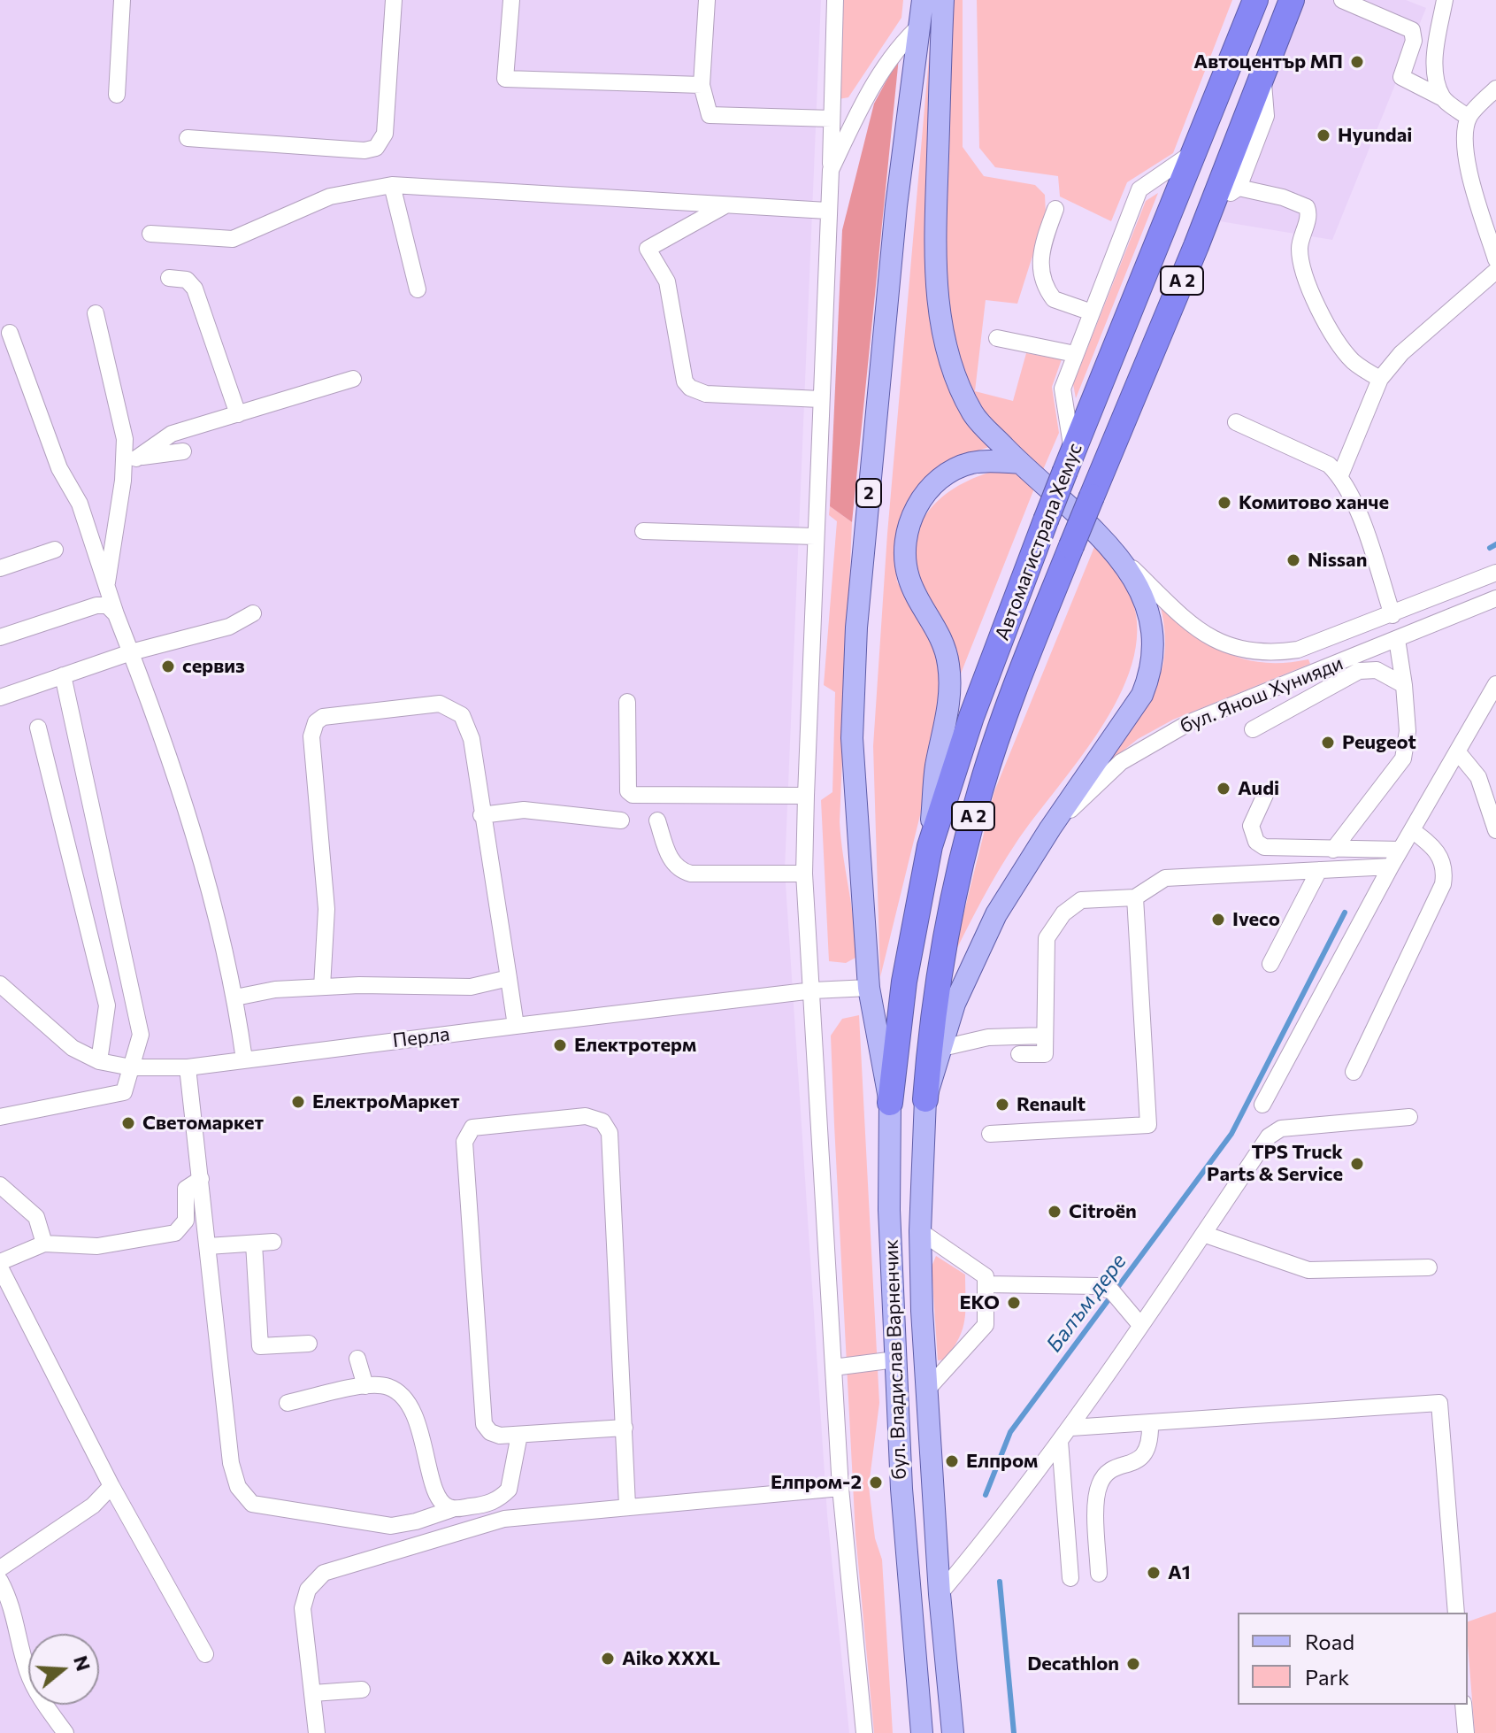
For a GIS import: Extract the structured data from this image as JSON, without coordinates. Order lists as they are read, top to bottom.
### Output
{
  "streets": {
    "highway": ["A 2", "Автомагистрала Хемус"],
    "main road": ["2", "бул. Владислав Варненчик"],
    "street": ["бул. Янош Хунияди", "Перла"]
  },
  "crossings": [
    ["2", "Перла"],
    ["2", "бул. Владислав Варненчик"],
    ["Автомагистрала Хемус", "бул. Владислав Варненчик"],
    ["бул. Янош Хунияди", "бул. Владислав Варненчик"],
    ["Перла", "бул. Владислав Варненчик"]
  ],
  "water": ["Балъм дере"],
  "places": [
    "Автоцентър МП",
    "Hyundai",
    "Комитово ханче",
    "Nissan",
    "сервиз",
    "Peugeot",
    "Audi",
    "Iveco",
    "Електротерм",
    "ЕлектроМаркет",
    "Renault",
    "Светомаркет",
    "TPS Truck Parts & Service",
    "Citroën",
    "EKO",
    "Елпром",
    "Елпром-2",
    "A1",
    "Aiko XXXL",
    "Decathlon"
  ],
  "legend": ["Road", "Park"],
  "north": "right"
}
